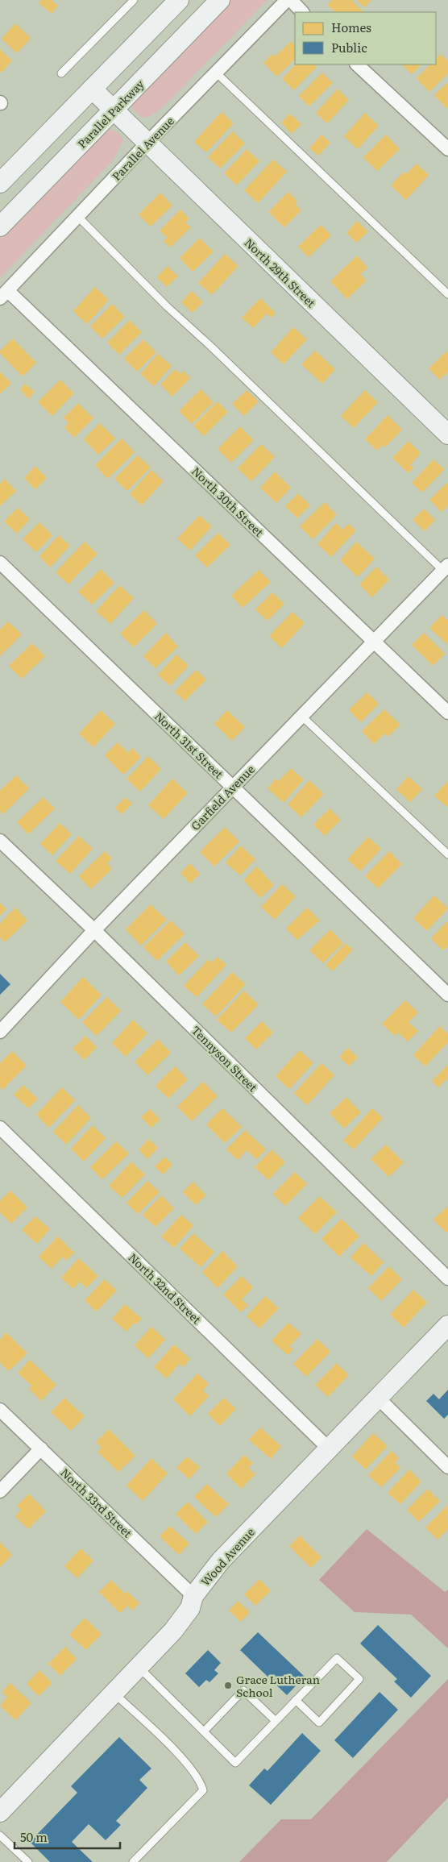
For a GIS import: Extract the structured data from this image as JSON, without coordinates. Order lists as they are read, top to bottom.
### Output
{
  "streets": {
    "street": [
      "Parallel Parkway",
      "Parallel Avenue",
      "North 29th Street",
      "North 30th Street",
      "North 31st Street",
      "Garfield Avenue",
      "Tennyson Street",
      "North 32nd Street",
      "North 33rd Street",
      "Wood Avenue"
    ]
  },
  "crossings": [
    ["Parallel Parkway", "North 29th Street"],
    ["Parallel Avenue", "North 29th Street"],
    ["Parallel Avenue", "North 30th Street"],
    ["North 30th Street", "Garfield Avenue"],
    ["North 31st Street", "Garfield Avenue"],
    ["Garfield Avenue", "Tennyson Street"],
    ["North 32nd Street", "Wood Avenue"],
    ["North 33rd Street", "Wood Avenue"]
  ],
  "places": ["Grace Lutheran School"],
  "legend": ["Homes", "Public"],
  "scale_bar": "50 m"
}
